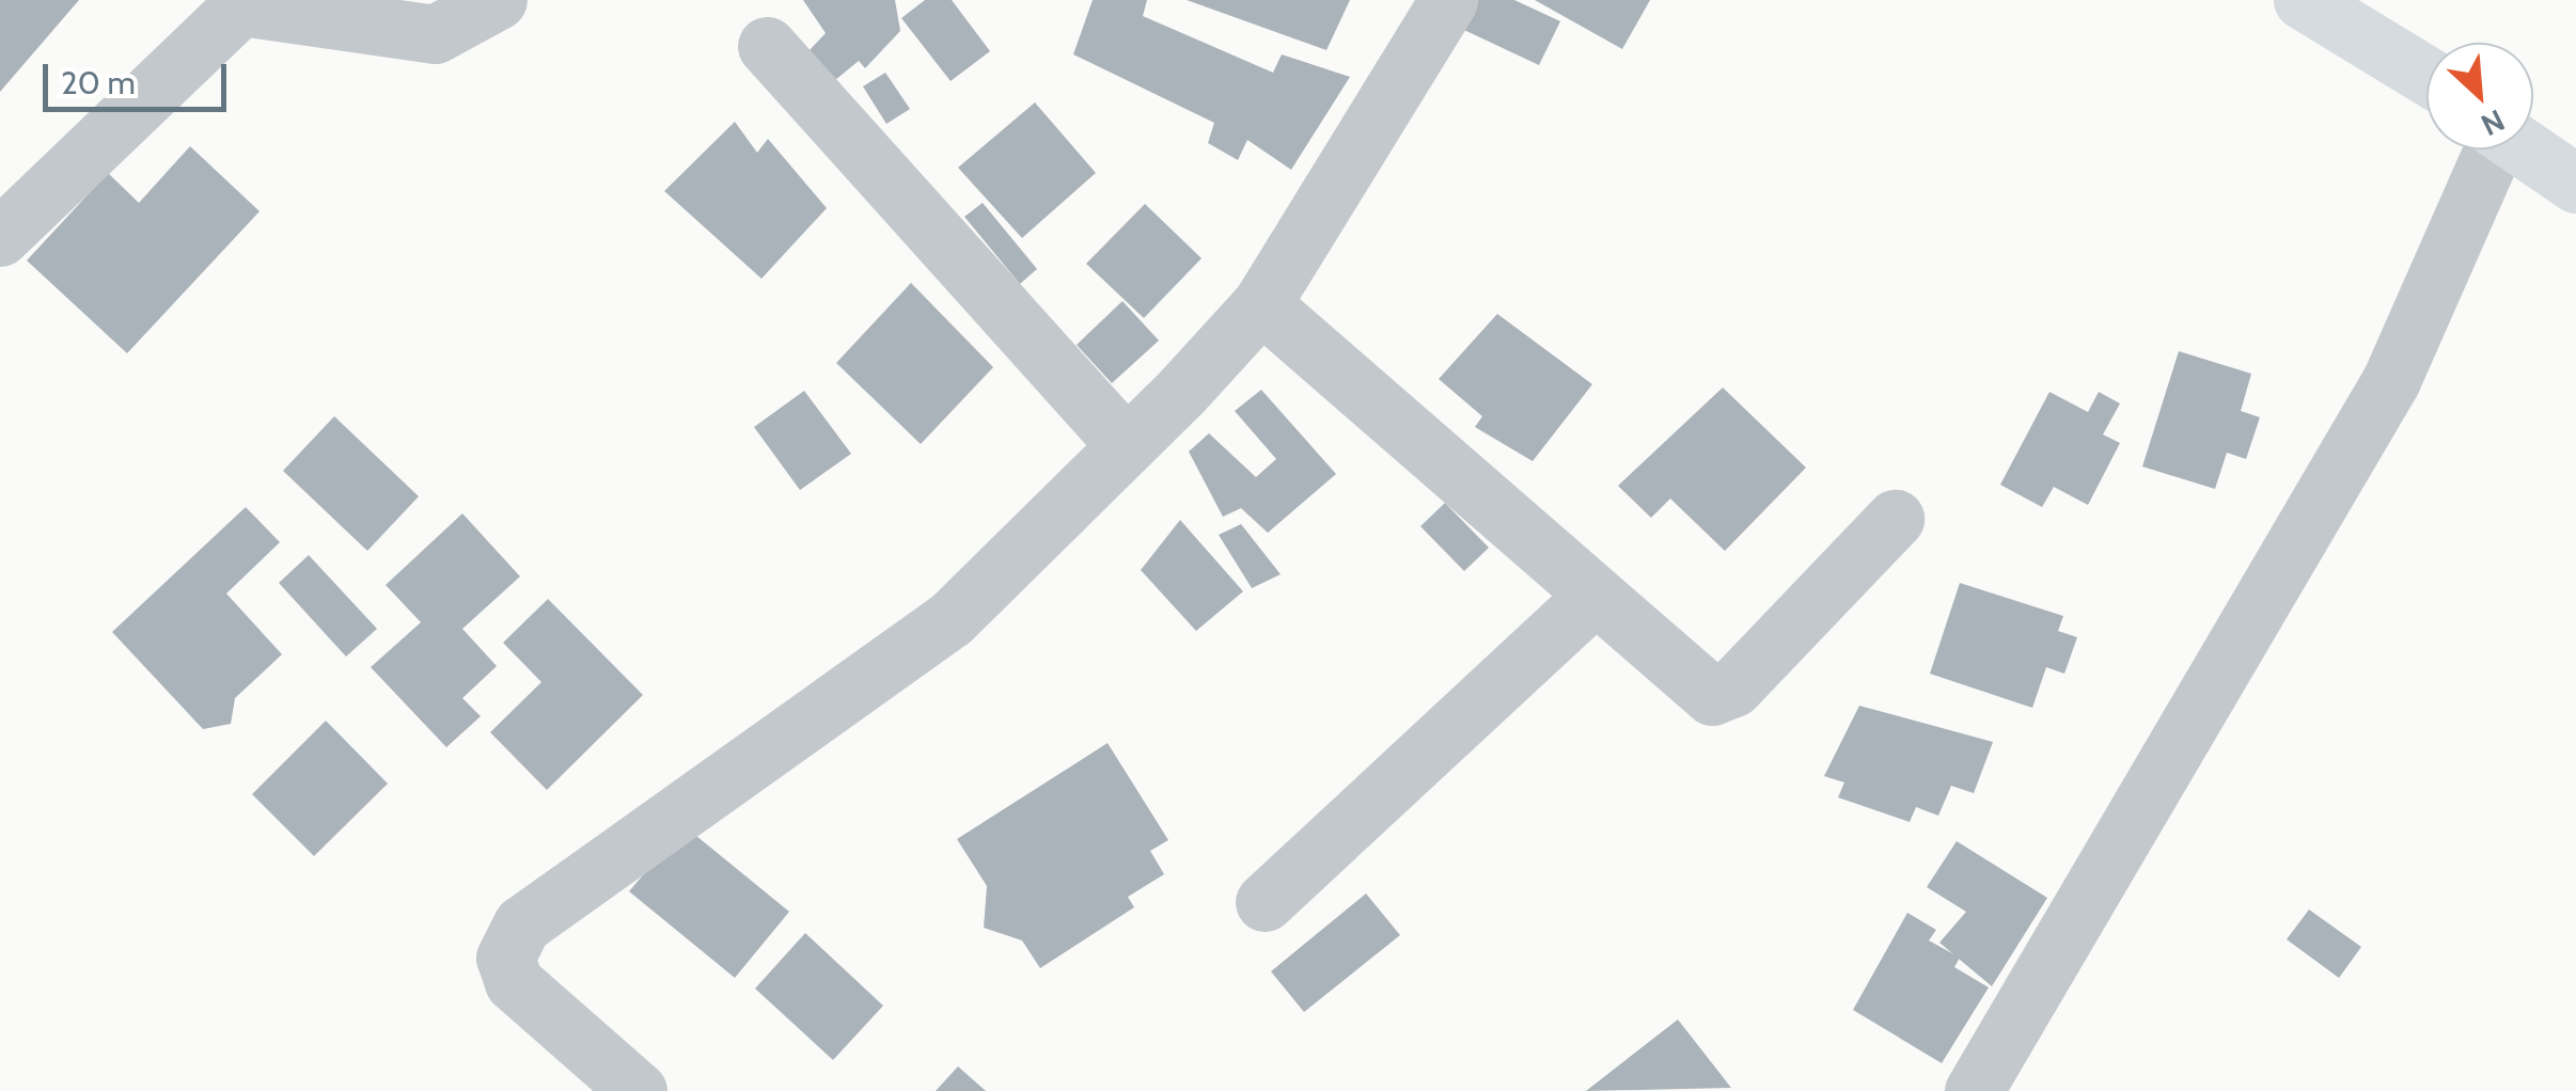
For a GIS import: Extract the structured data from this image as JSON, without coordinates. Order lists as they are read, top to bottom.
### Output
{
  "scale_bar": "20 m",
  "north": "bottom right"
}
